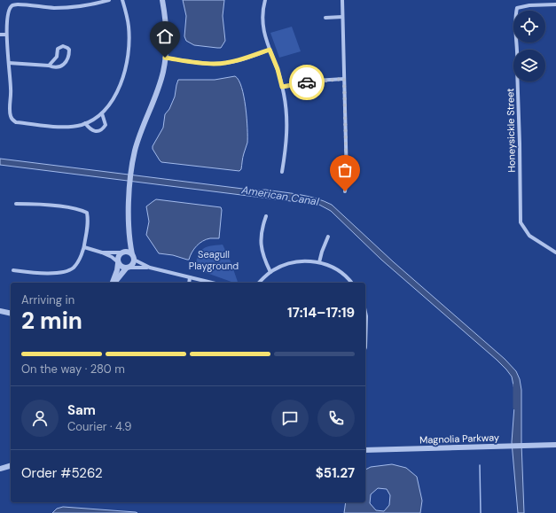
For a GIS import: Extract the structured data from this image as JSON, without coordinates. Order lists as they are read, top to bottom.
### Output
{
  "streets": {
    "street": ["Honeysickle Street", "Magnolia Parkway"]
  },
  "water": ["American Canal"],
  "parks": ["Seagull Playground"],
  "page": {
    "heading": ["2 min", "Arriving in", "17:14–17:19"],
    "panel": [
      "Sam",
      "Courier · 4.9",
      "Order #5262",
      "$51.27"
    ],
    "bar": "On the way · 280 m"
  }
}
